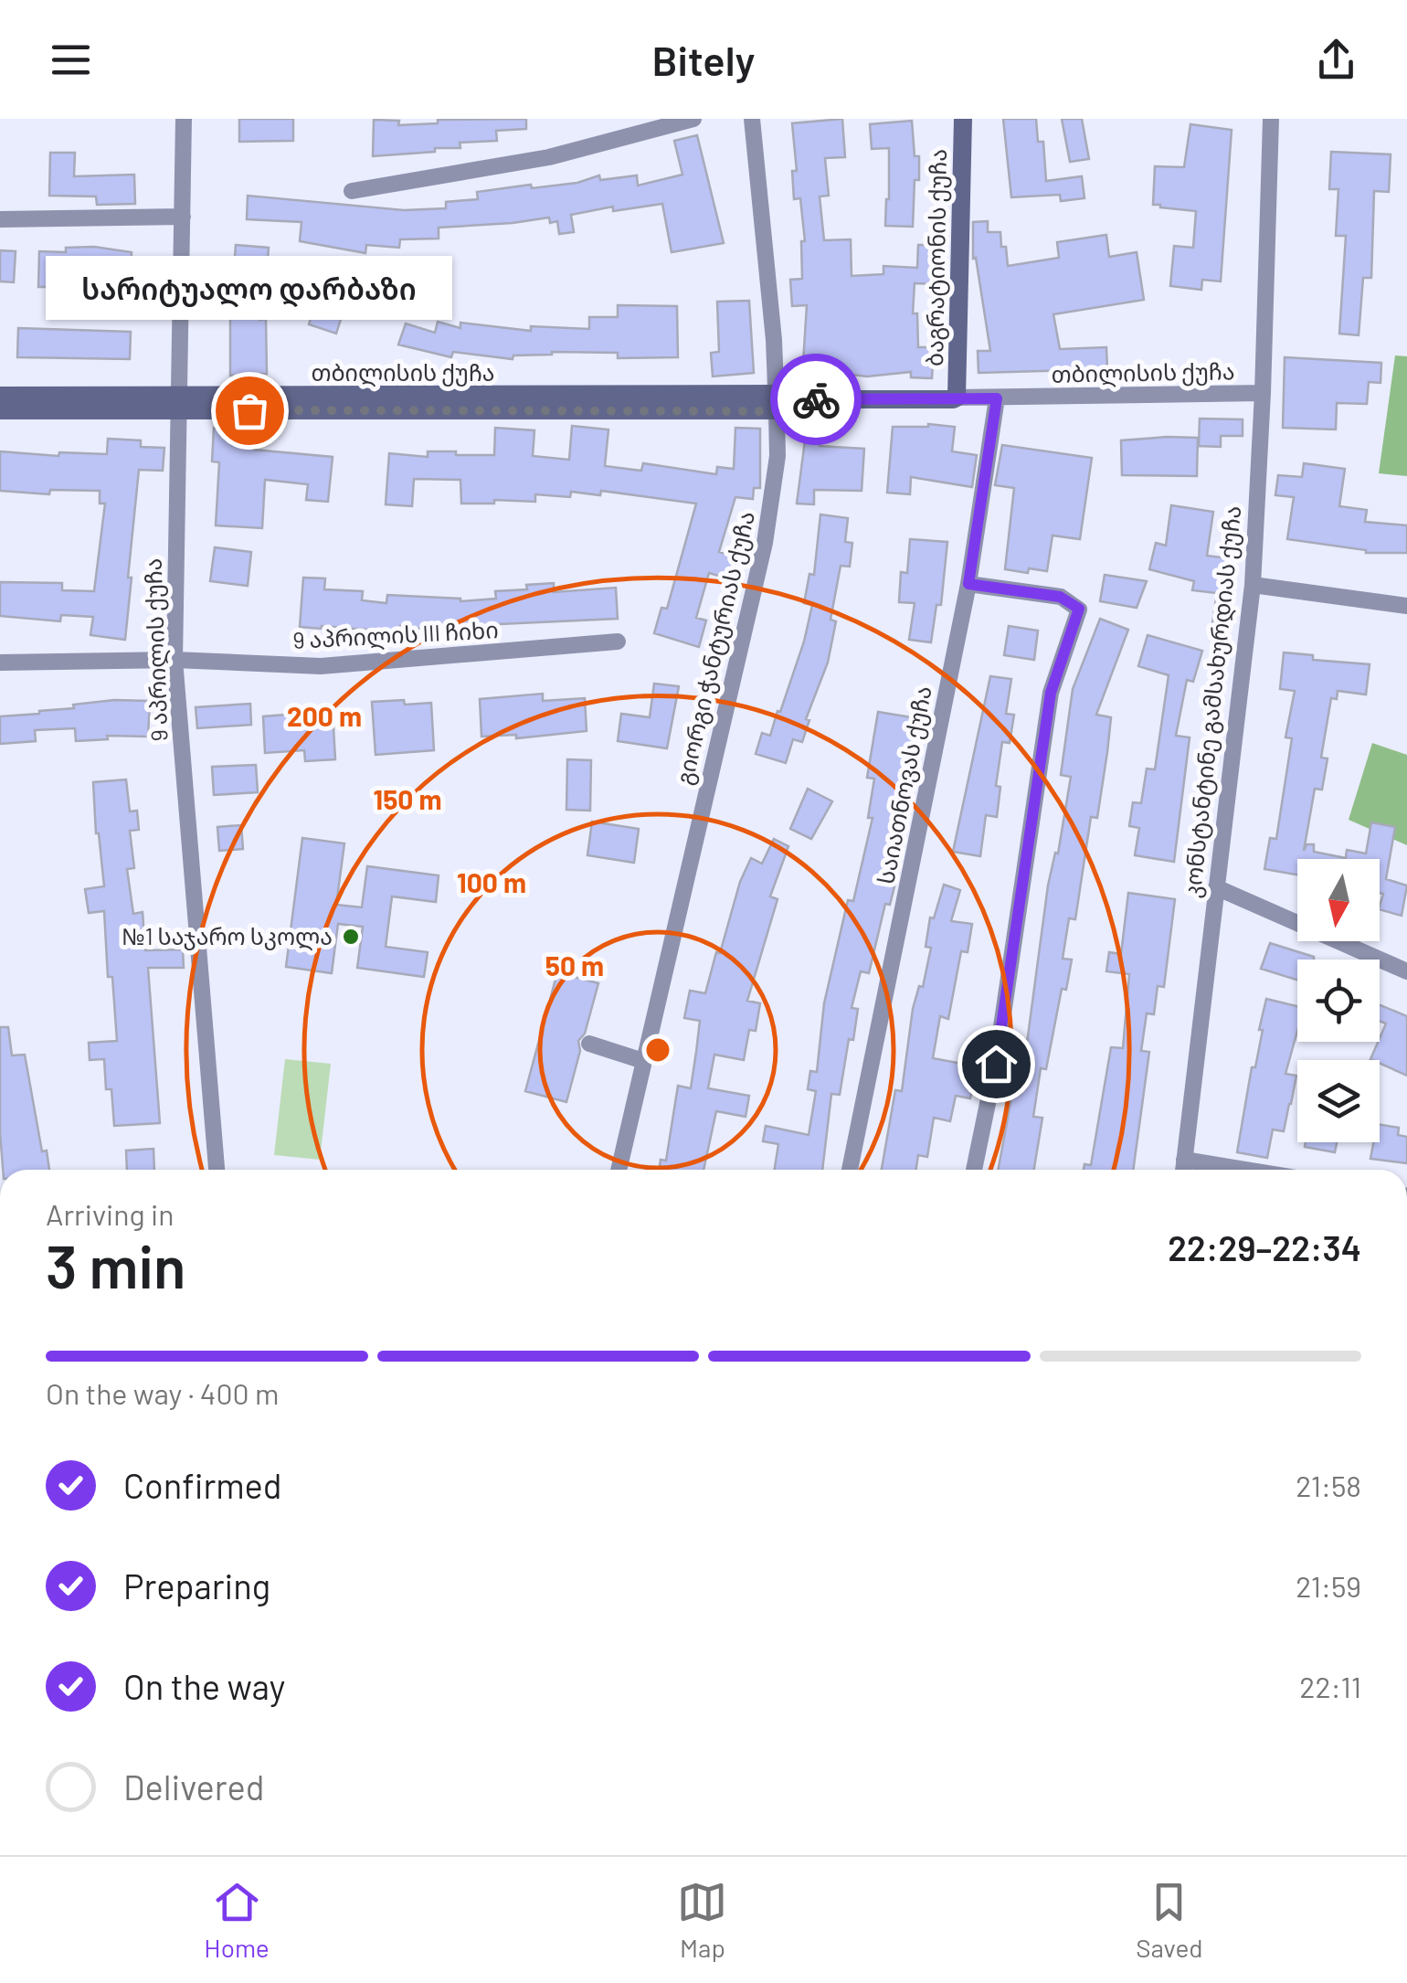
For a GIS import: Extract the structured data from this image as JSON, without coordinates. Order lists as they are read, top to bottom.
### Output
{
  "streets": {
    "street": [
      "ბაგრატიონის ქუჩა",
      "თბილისის ქუჩა",
      "9 აპრილის III ჩიხი",
      "გიორგი ჭანტურიას ქუჩა",
      "9 აპრილის ქუჩა",
      "კონსტანტინე გამსახურდიას ქუჩა",
      "საიათნოვას ქუჩა"
    ]
  },
  "crossings": [
    ["ბაგრატიონის ქუჩა", "თბილისის ქუჩა"],
    ["თბილისის ქუჩა", "გიორგი ჭანტურიას ქუჩა"],
    ["თბილისის ქუჩა", "9 აპრილის ქუჩა"],
    ["თბილისის ქუჩა", "კონსტანტინე გამსახურდიას ქუჩა"],
    ["თბილისის ქუჩა", "საიათნოვას ქუჩა"],
    ["9 აპრილის III ჩიხი", "9 აპრილის ქუჩა"]
  ],
  "places": ["სარიტუალო დარბაზი", "№1 საჯარო სკოლა"],
  "north": "bottom",
  "page": {
    "header": "Bitely",
    "bubble": "სარიტუალო დარბაზი",
    "heading": ["3 min", "Arriving in", "22:29–22:34"],
    "bar": "On the way · 400 m",
    "list": [
      ["Confirmed", "21:58"],
      ["Preparing", "21:59"],
      ["On the way", "22:11"],
      "Delivered"
    ],
    "tabs": ["Home", "Map", "Saved"]
  },
  "rings": [
    "200 m",
    "150 m",
    "100 m",
    "50 m"
  ]
}
